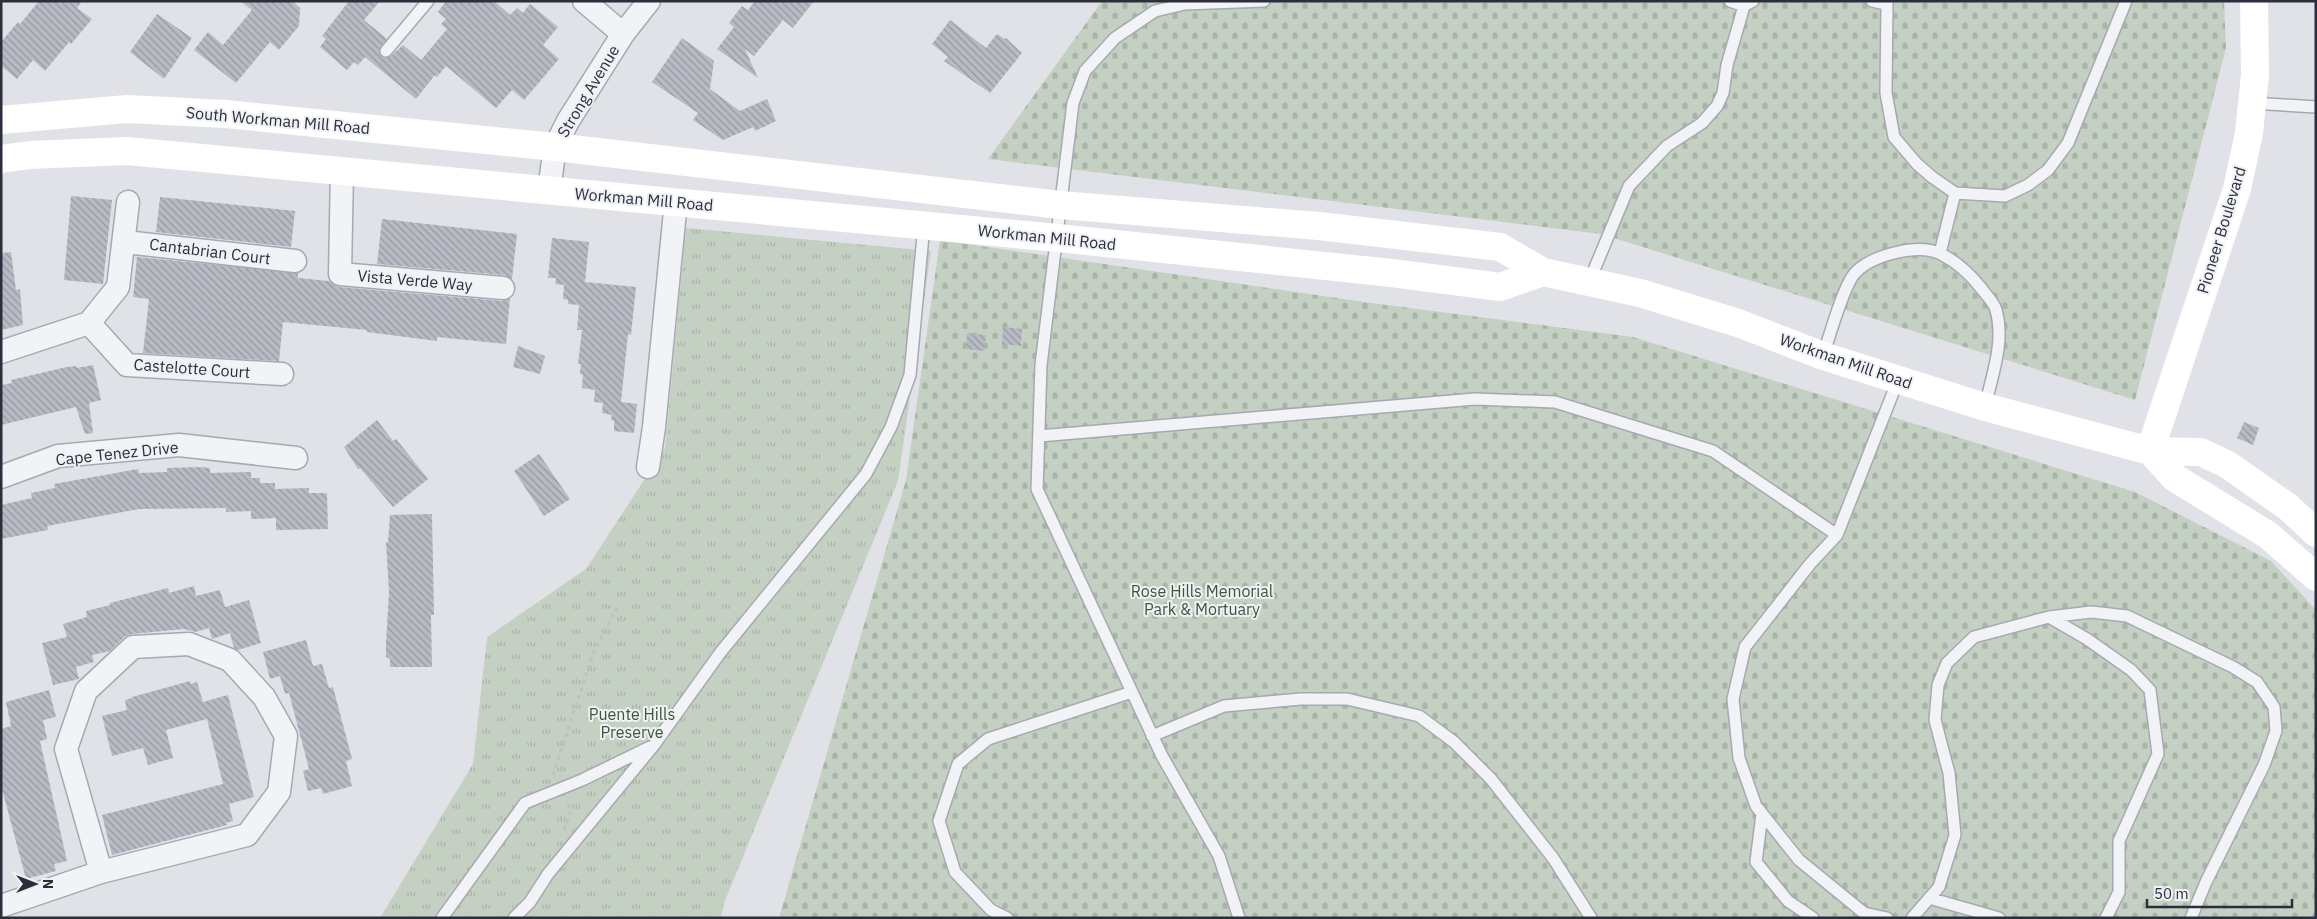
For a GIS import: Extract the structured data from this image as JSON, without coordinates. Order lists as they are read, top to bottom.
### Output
{
  "streets": {
    "main road": ["South Workman Mill Road", "Workman Mill Road", "Pioneer Boulevard"],
    "street": [
      "Strong Avenue",
      "Cantabrian Court",
      "Vista Verde Way",
      "Castelotte Court",
      "Cape Tenez Drive"
    ]
  },
  "crossings": [
    ["Strong Avenue", "South Workman Mill Road"],
    ["Strong Avenue", "Workman Mill Road"],
    ["South Workman Mill Road", "Workman Mill Road"],
    ["Workman Mill Road", "Pioneer Boulevard"]
  ],
  "parks": ["Rose Hills Memorial Park & Mortuary", "Puente Hills Preserve"],
  "scale_bar": "50 m",
  "north": "right"
}
